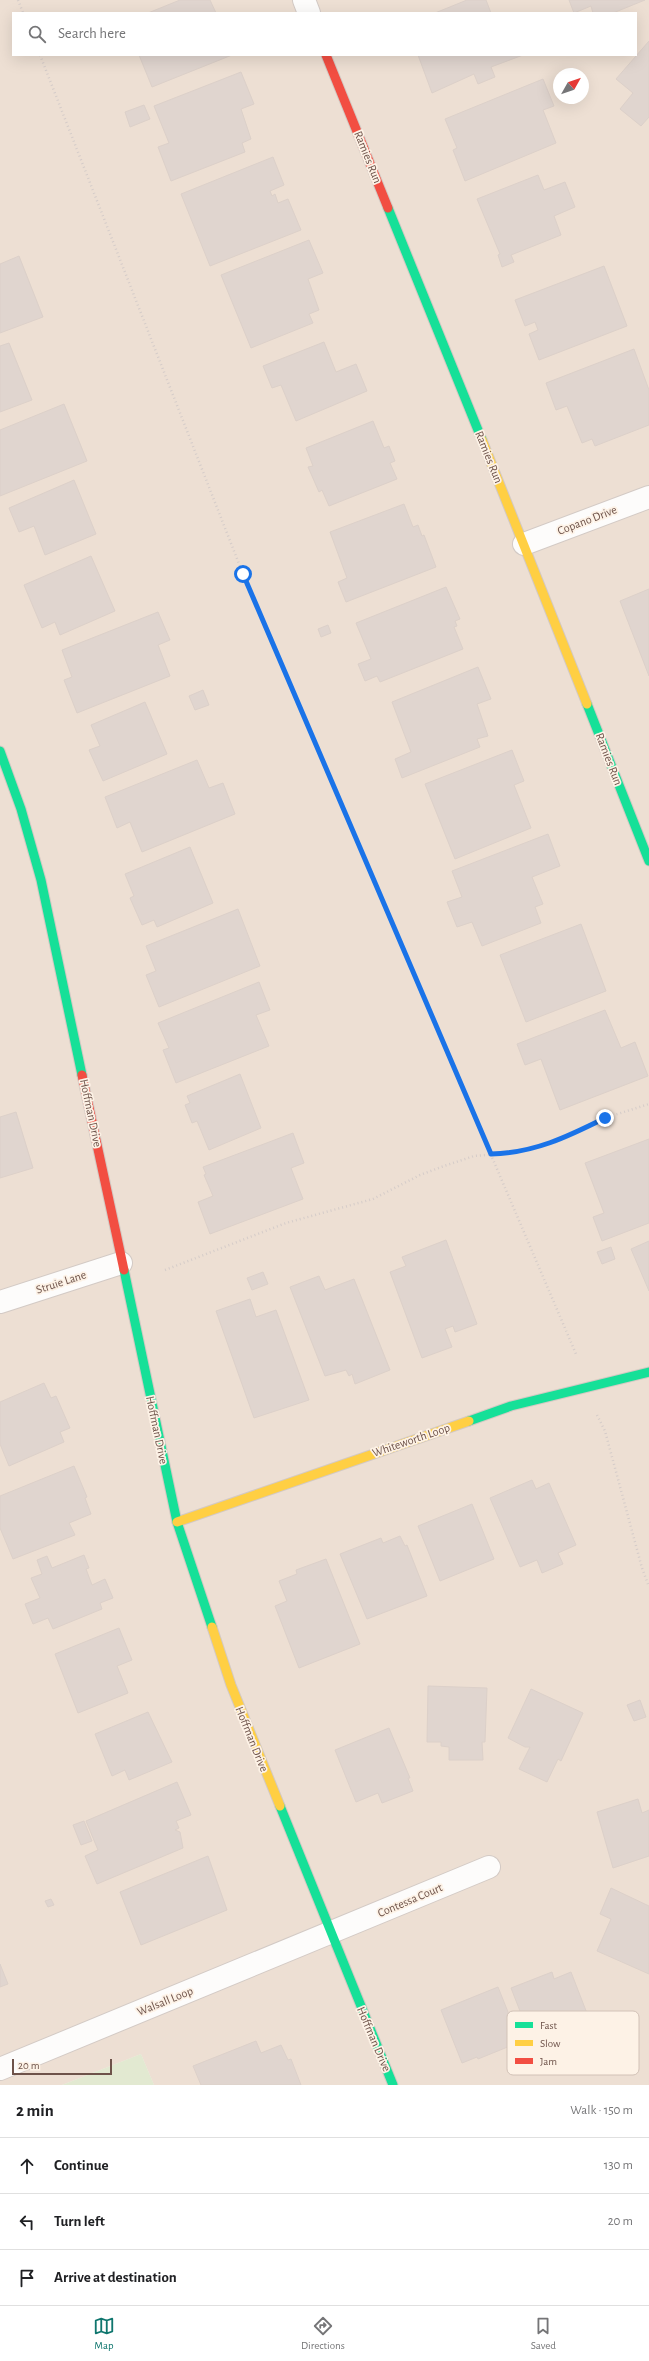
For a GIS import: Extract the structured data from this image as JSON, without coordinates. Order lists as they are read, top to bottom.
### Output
{
  "streets": {
    "street": [
      "Ramies Run",
      "Copano Drive",
      "Hoffman Drive",
      "Struie Lane",
      "Whiteworth Loop",
      "Contessa Court",
      "Walsall Loop"
    ]
  },
  "crossings": [
    ["Ramies Run", "Copano Drive"],
    ["Hoffman Drive", "Struie Lane"],
    ["Hoffman Drive", "Whiteworth Loop"],
    ["Hoffman Drive", "Contessa Court"],
    ["Hoffman Drive", "Walsall Loop"],
    ["Contessa Court", "Walsall Loop"]
  ],
  "legend": ["Fast", "Slow", "Jam"],
  "scale_bar": "20 m",
  "north": "top right",
  "page": {
    "search": "Search here",
    "scale": "20 m",
    "heading": ["2 min", "Walk · 150 m"],
    "list": [
      ["Continue", "130 m"],
      ["Turn left", "20 m"],
      "Arrive at destination"
    ],
    "nav": ["Map", "Directions", "Saved"]
  }
}
